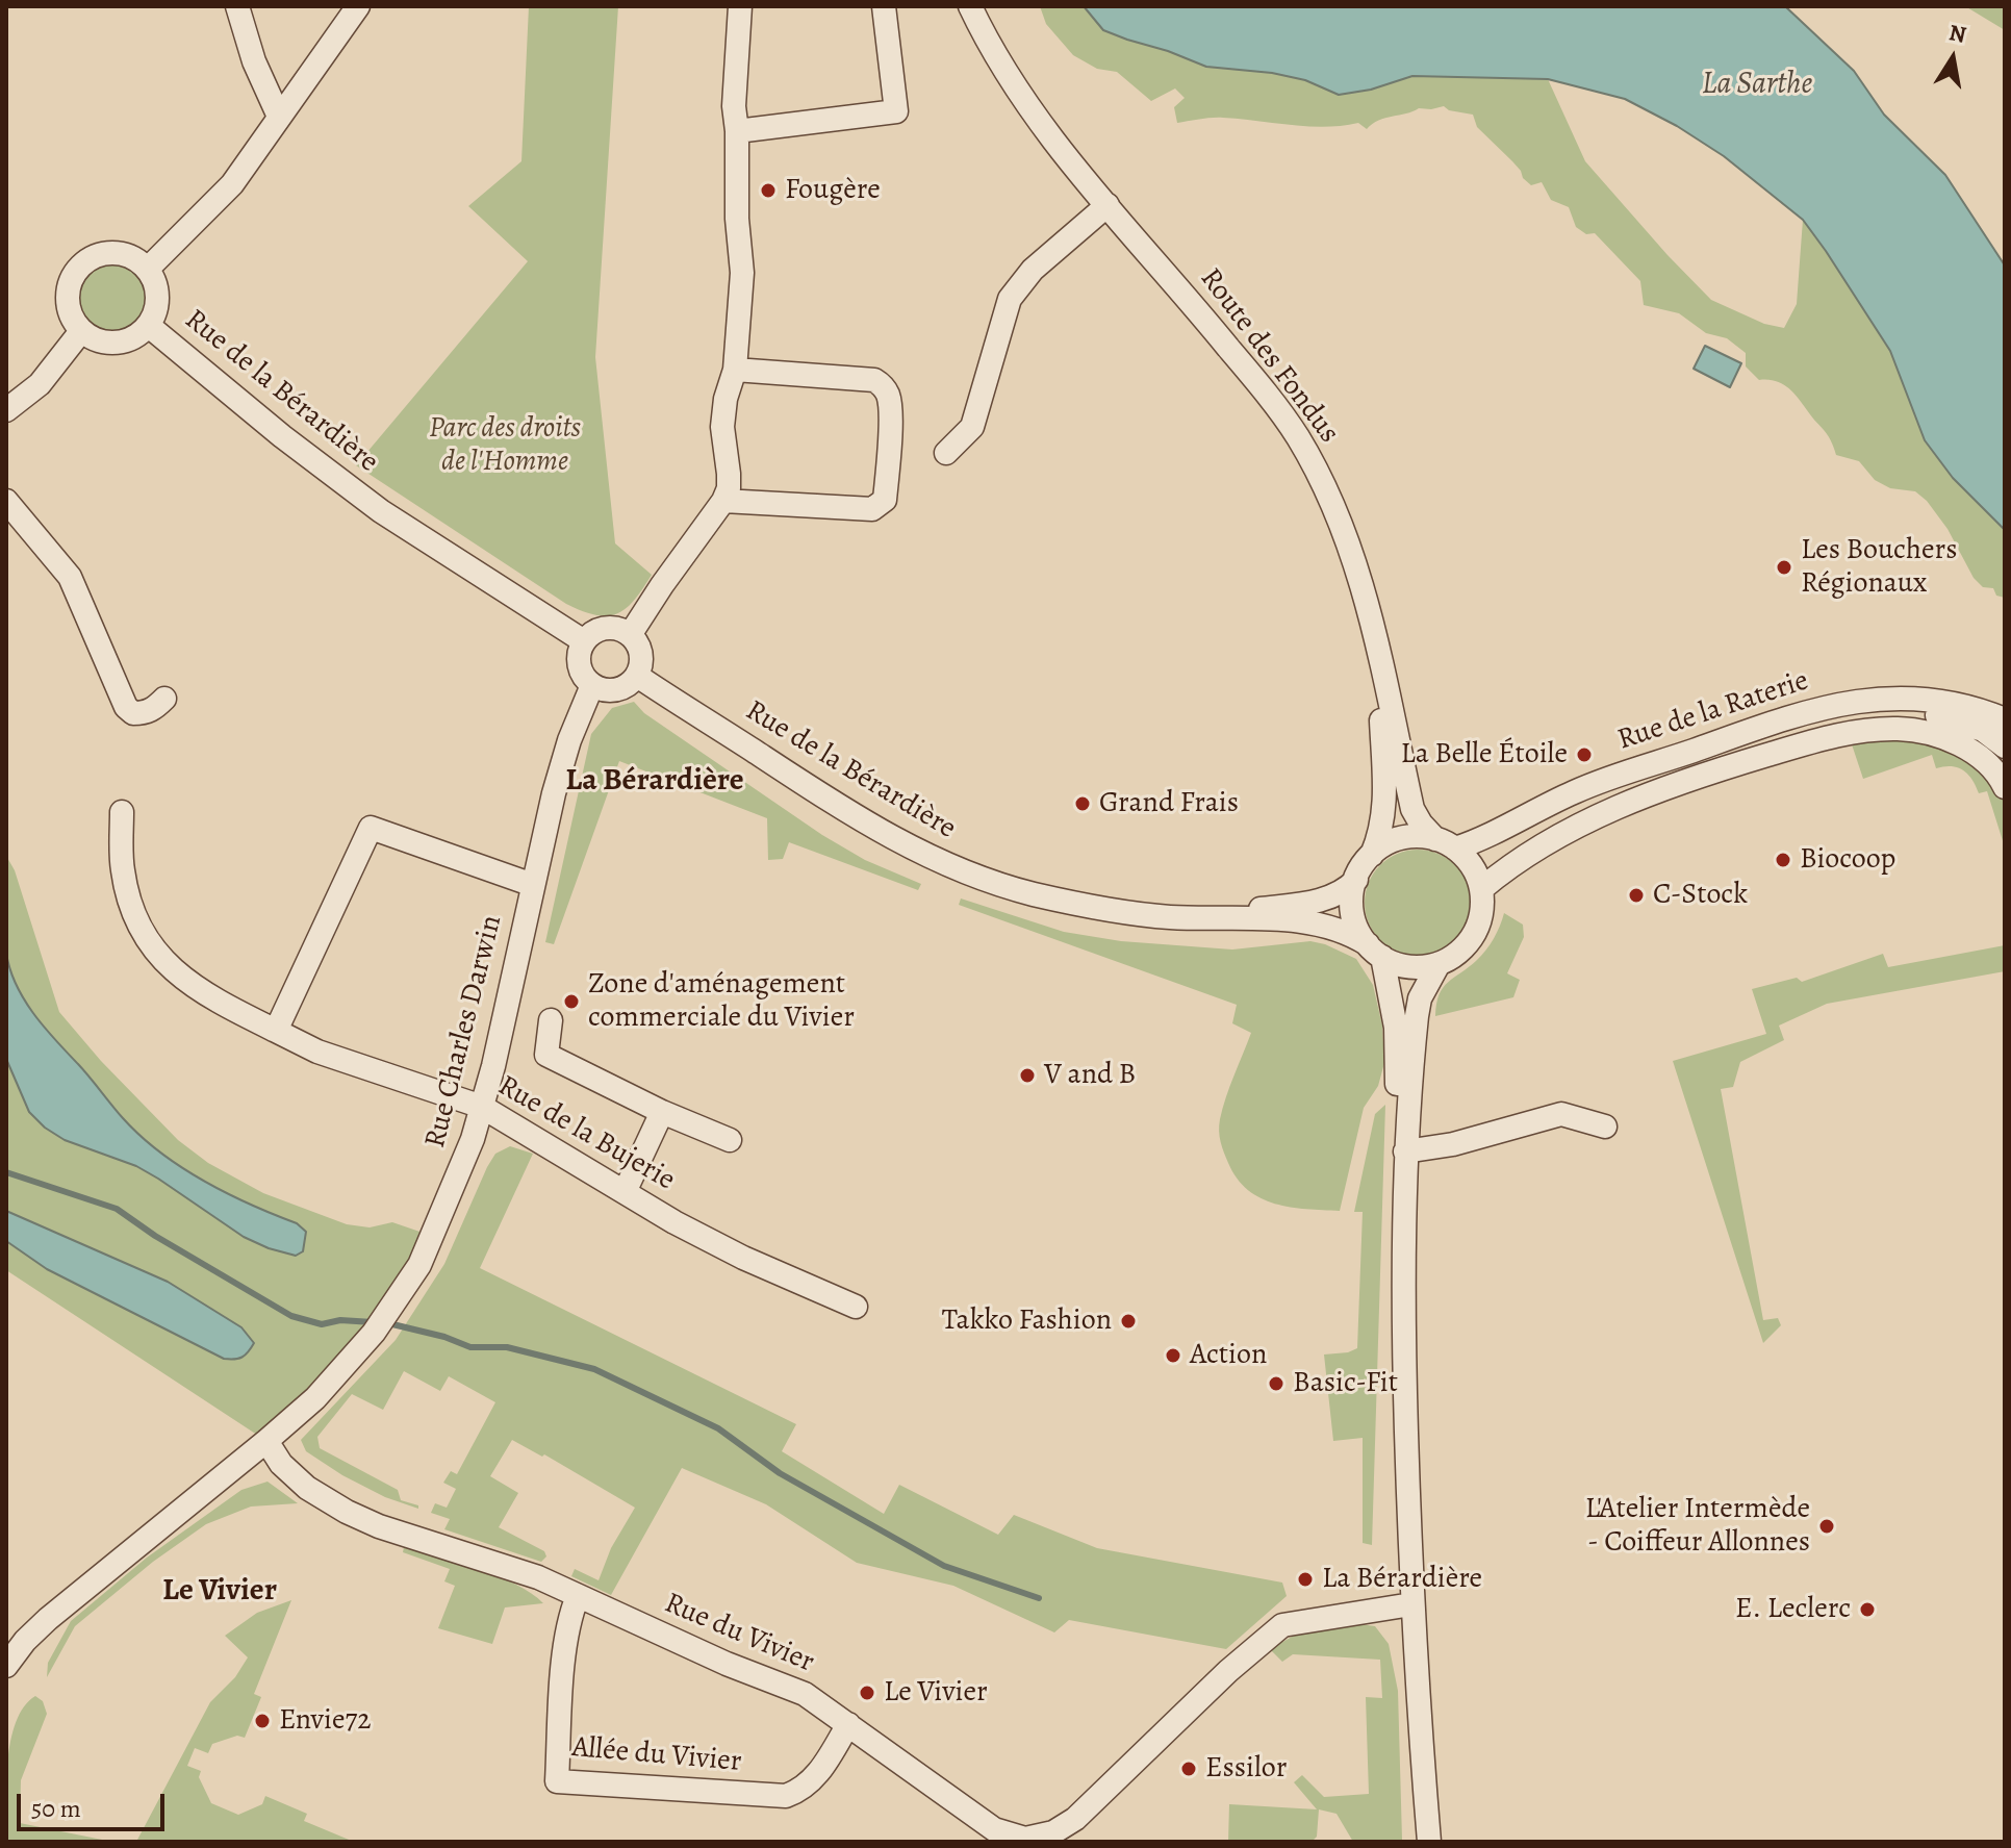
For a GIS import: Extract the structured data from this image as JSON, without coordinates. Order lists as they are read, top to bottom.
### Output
{
  "streets": {
    "street": [
      "Route des Fondus",
      "Rue de la Bérardière",
      "Rue de la Raterie",
      "Rue Charles Darwin",
      "Rue de la Bujerie",
      "Rue du Vivier",
      "Allée du Vivier"
    ]
  },
  "crossings": [
    ["Route des Fondus", "Rue de la Bérardière"],
    ["Route des Fondus", "Rue de la Raterie"],
    ["Rue de la Bérardière", "Rue de la Raterie"],
    ["Rue de la Bérardière", "Rue Charles Darwin"],
    ["Rue Charles Darwin", "Rue de la Bujerie"],
    ["Rue Charles Darwin", "Rue du Vivier"],
    ["Rue du Vivier", "Allée du Vivier"]
  ],
  "districts": ["La Bérardière", "Le Vivier"],
  "water": ["La Sarthe"],
  "parks": ["Parc des droits de l'Homme"],
  "places": [
    "Fougère",
    "Les Bouchers Régionaux",
    "La Belle Étoile",
    "Grand Frais",
    "Biocoop",
    "C-Stock",
    "Zone d'aménagement commerciale du Vivier",
    "V and B",
    "Takko Fashion",
    "Action",
    "Basic-Fit",
    "L'Atelier Intermède - Coiffeur Allonnes",
    "La Bérardière",
    "E. Leclerc",
    "Le Vivier",
    "Envie72",
    "Essilor"
  ],
  "scale_bar": "50 m",
  "north": "top"
}
